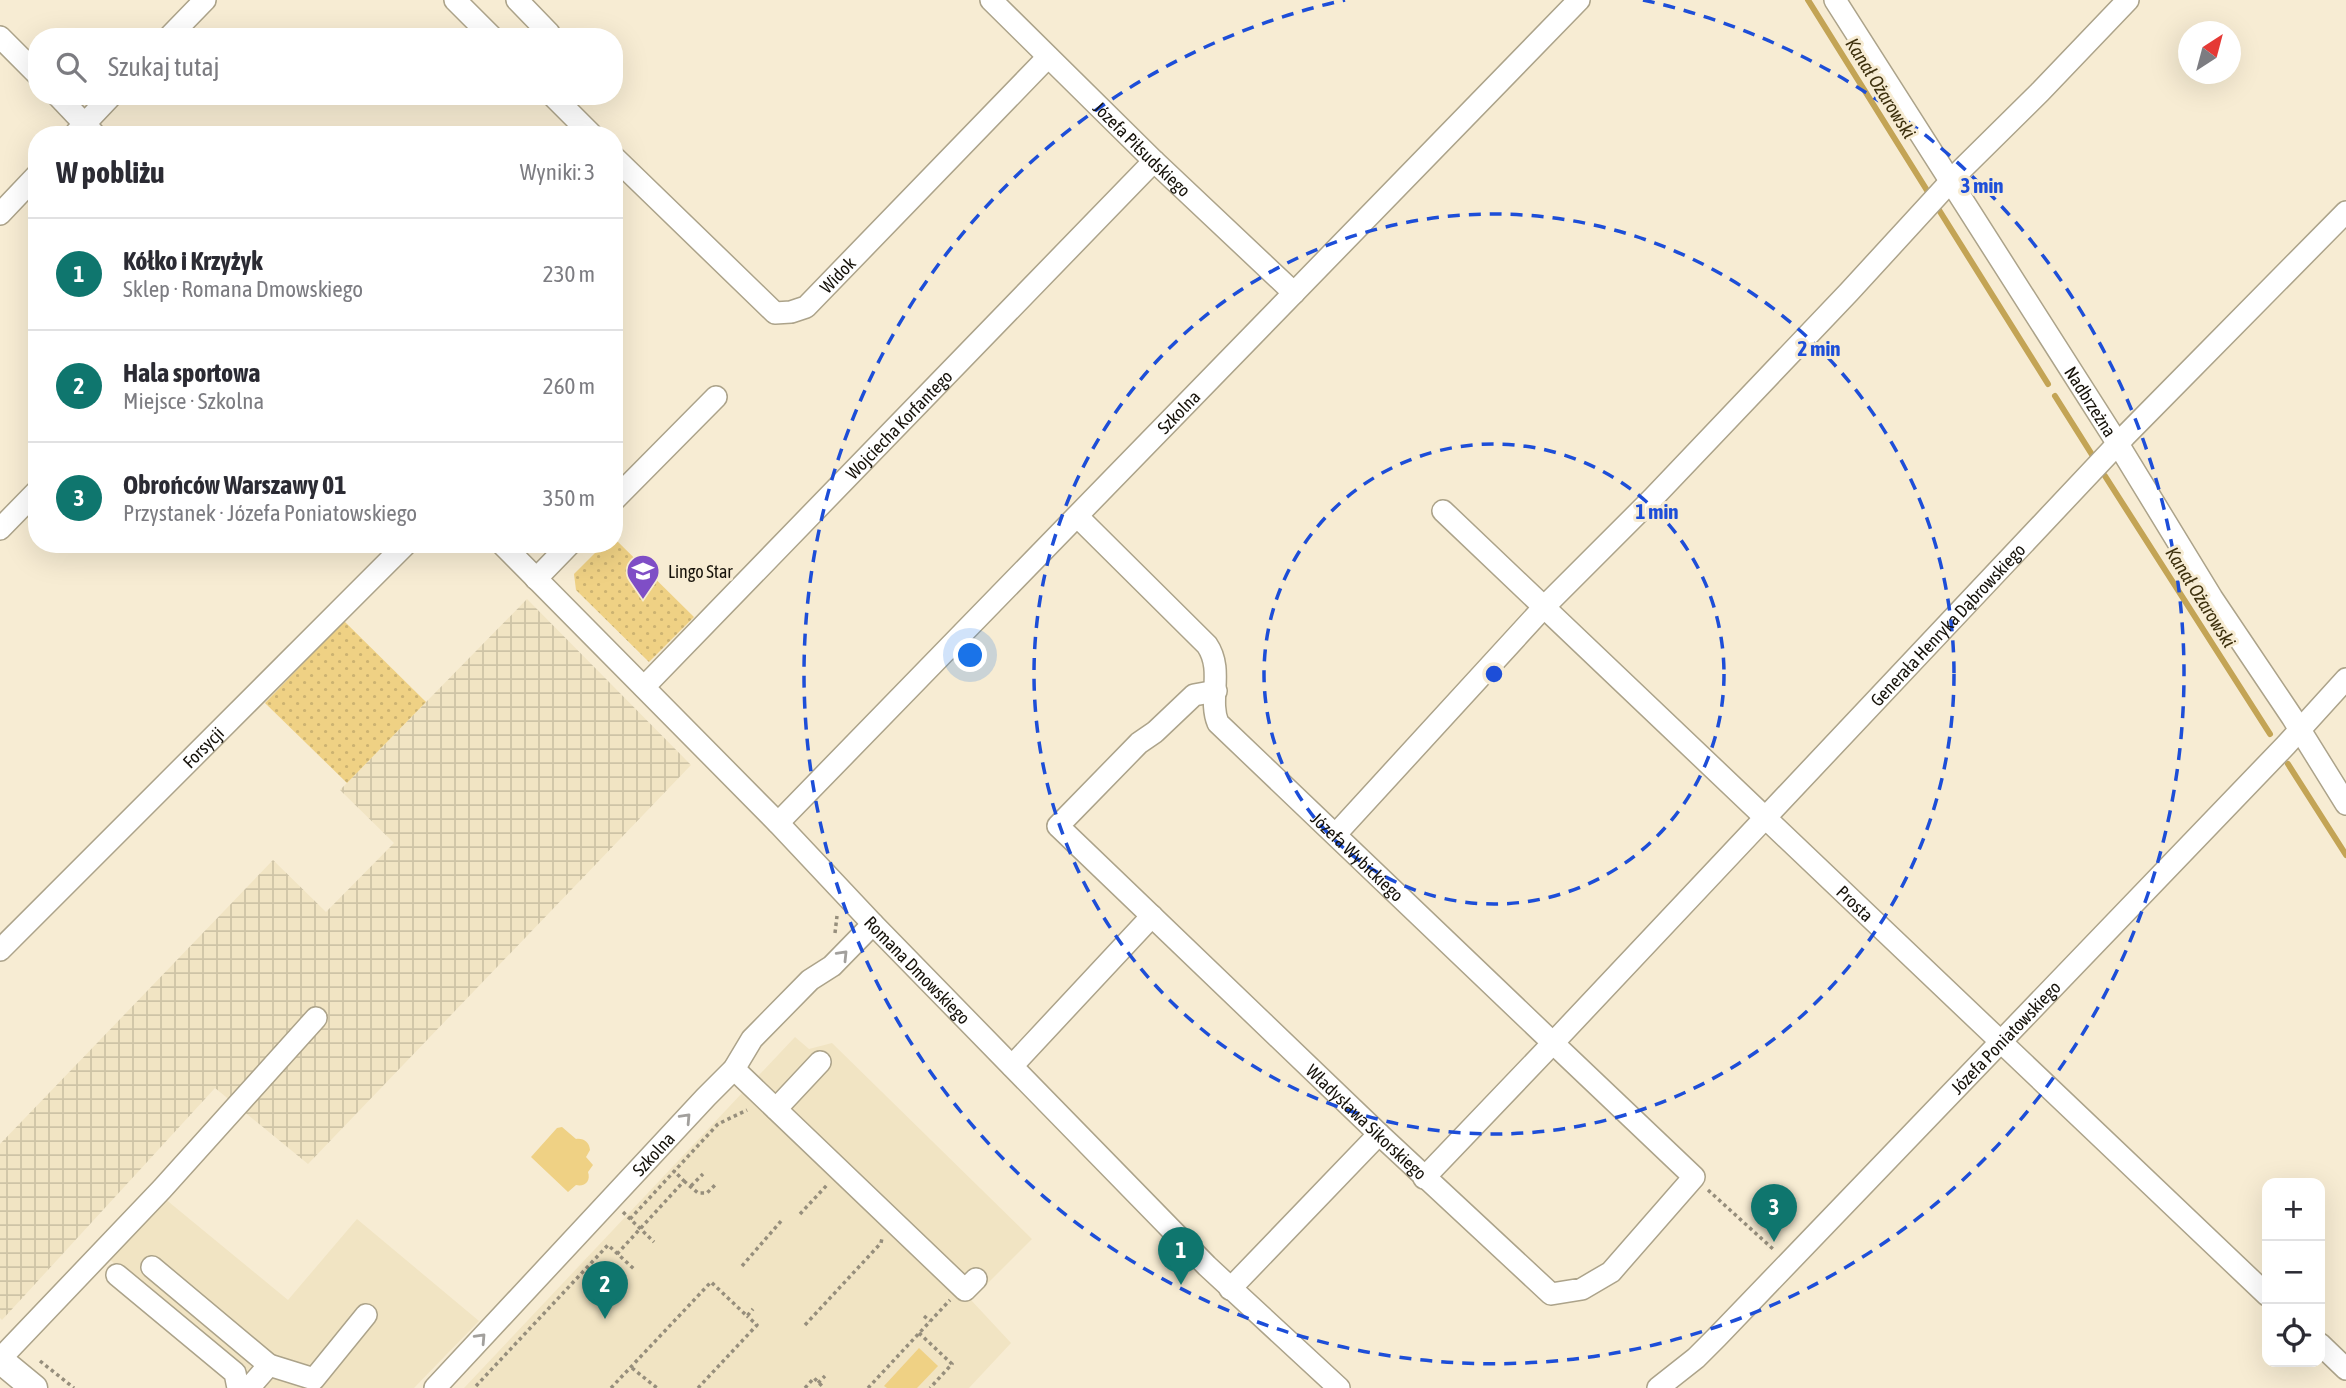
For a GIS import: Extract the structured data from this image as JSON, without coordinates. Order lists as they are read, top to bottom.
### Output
{
  "streets": {
    "street": [
      "Józefa Piłsudskiego",
      "Widok",
      "Nadbrzeżna",
      "Szkolna",
      "Wojciecha Korfantego",
      "Generała Henryka Dąbrowskiego",
      "Forsycji",
      "Józefa Wybickiego",
      "Prosta",
      "Romana Dmowskiego",
      "Józefa Poniatowskiego",
      "Władysława Sikorskiego"
    ]
  },
  "crossings": [
    ["Józefa Piłsudskiego", "Widok"],
    ["Józefa Piłsudskiego", "Szkolna"],
    ["Józefa Piłsudskiego", "Wojciecha Korfantego"],
    ["Nadbrzeżna", "Generała Henryka Dąbrowskiego"],
    ["Nadbrzeżna", "Józefa Poniatowskiego"],
    ["Szkolna", "Józefa Wybickiego"],
    ["Szkolna", "Romana Dmowskiego"],
    ["Wojciecha Korfantego", "Romana Dmowskiego"],
    ["Generała Henryka Dąbrowskiego", "Józefa Wybickiego"],
    ["Generała Henryka Dąbrowskiego", "Prosta"],
    ["Józefa Wybickiego", "Władysława Sikorskiego"],
    ["Prosta", "Józefa Poniatowskiego"]
  ],
  "one_way": ["Szkolna"],
  "water": ["Kanał Ożarowski"],
  "places": {
    "school or university": ["Lingo Star"]
  },
  "north": "top right",
  "page": {
    "search": "Szukaj tutaj",
    "heading": ["W pobliżu", "Wyniki: 3"],
    "list": [
      {
        "mark": "1",
        "name": "Kółko i Krzyżyk",
        "note": "Sklep · Romana Dmowskiego",
        "value": "230 m"
      },
      {
        "mark": "2",
        "name": "Hala sportowa",
        "note": "Miejsce · Szkolna",
        "value": "260 m"
      },
      {
        "mark": "3",
        "name": "Obrońców Warszawy 01",
        "note": "Przystanek · Józefa Poniatowskiego",
        "value": "350 m"
      }
    ],
    "map_buttons": ["+", "−"],
    "pins": ["3", "1", "2"]
  },
  "rings": ["3 min", "2 min", "1 min"]
}
